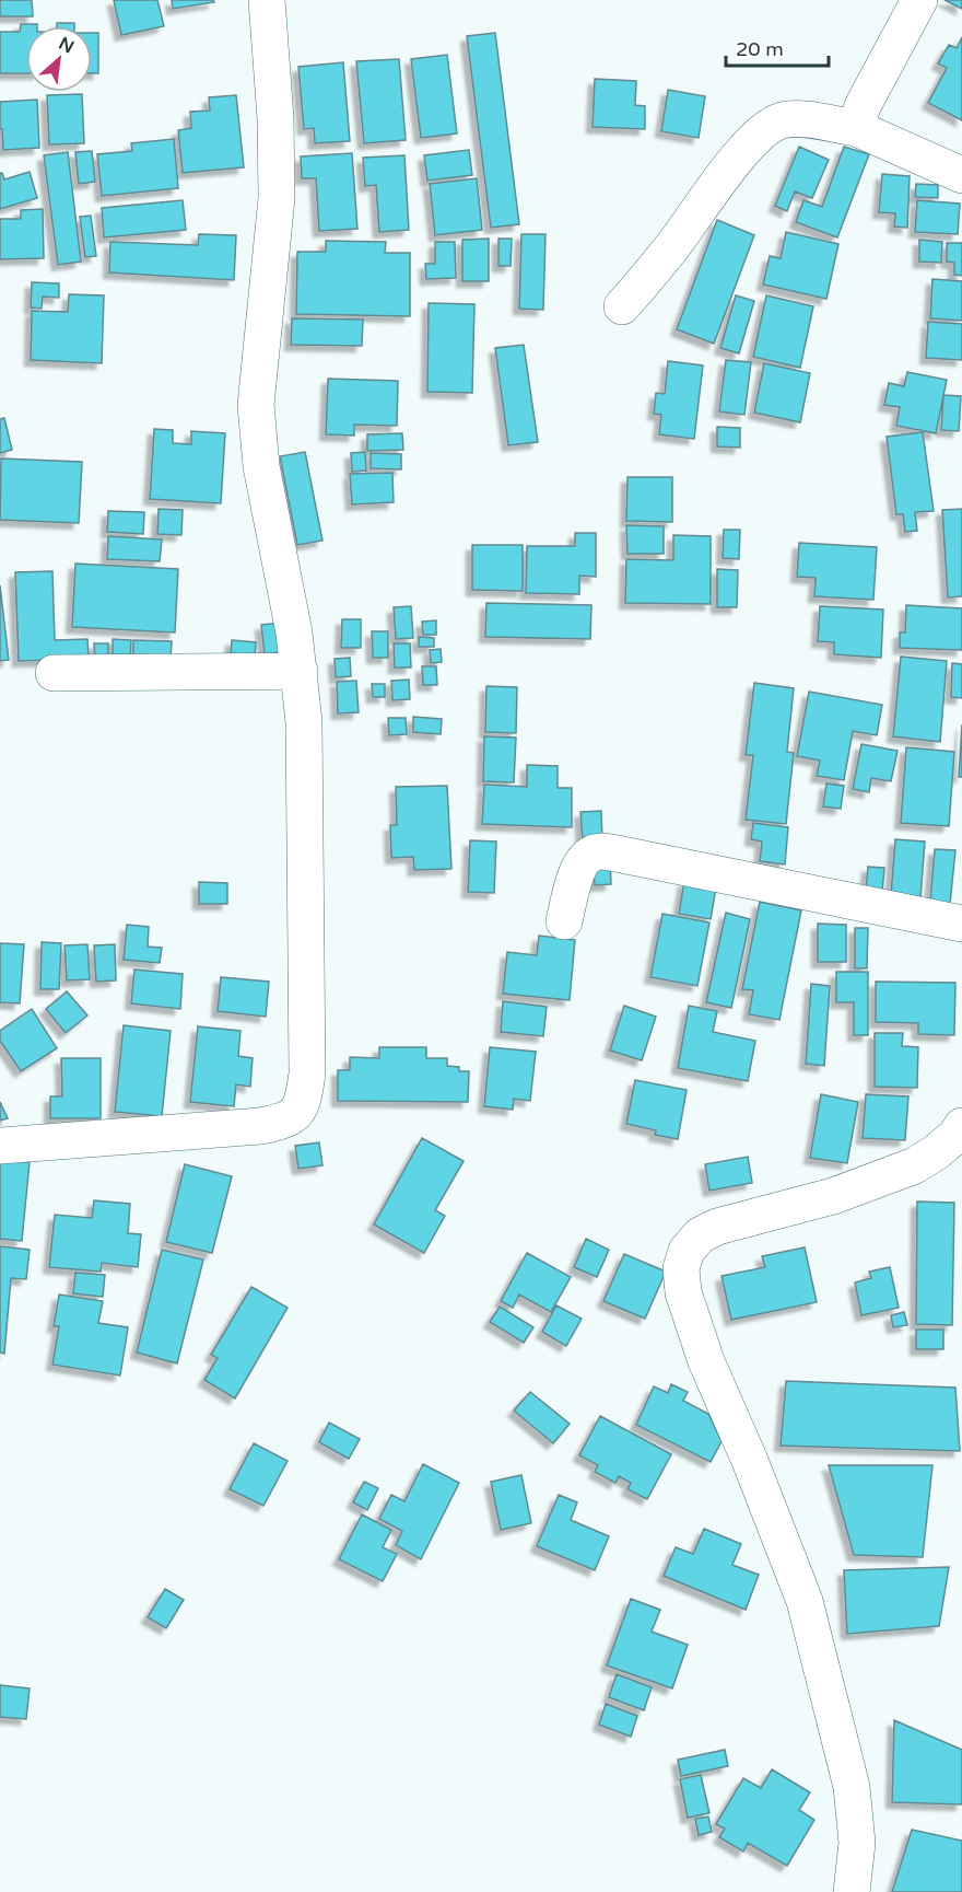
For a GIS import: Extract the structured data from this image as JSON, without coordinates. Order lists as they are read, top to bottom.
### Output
{
  "scale_bar": "20 m",
  "north": "top right"
}
